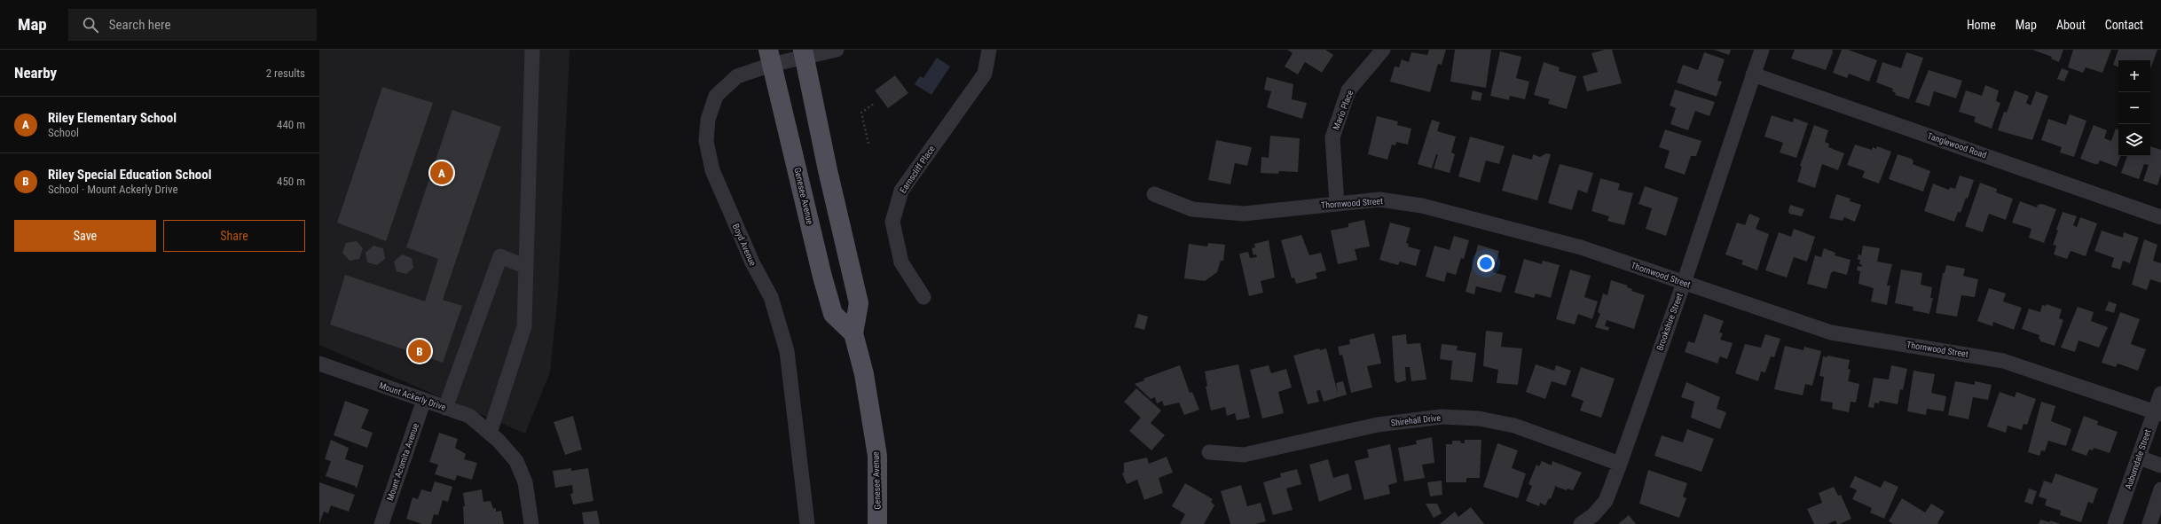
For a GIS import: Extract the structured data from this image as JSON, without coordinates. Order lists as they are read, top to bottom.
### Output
{
  "streets": {
    "main road": ["Genesee Avenue"],
    "street": [
      "Mario Place",
      "Tanglewood Road",
      "Earnscliff Place",
      "Thornwood Street",
      "Boyd Avenue",
      "Brookshire Street",
      "Mount Ackerly Drive",
      "Shirehall Drive",
      "Auburndale Street",
      "Mount Acomita Avenue"
    ]
  },
  "crossings": [
    ["Mario Place", "Thornwood Street"],
    ["Tanglewood Road", "Brookshire Street"],
    ["Genesee Avenue", "Boyd Avenue"],
    ["Thornwood Street", "Brookshire Street"],
    ["Thornwood Street", "Auburndale Street"],
    ["Brookshire Street", "Shirehall Drive"],
    ["Mount Ackerly Drive", "Mount Acomita Avenue"]
  ],
  "page": {
    "header": "Map",
    "search": "Search here",
    "nav": [
      "Home",
      "Map",
      "About",
      "Contact"
    ],
    "heading": ["Nearby", "2 results"],
    "map_buttons": ["+", "−"],
    "list": [
      {
        "mark": "A",
        "name": "Riley Elementary School",
        "note": "School",
        "value": "440 m"
      },
      {
        "mark": "B",
        "name": "Riley Special Education School",
        "note": "School · Mount Ackerly Drive",
        "value": "450 m"
      }
    ],
    "pins": ["A", "B"],
    "buttons": ["Save", "Share"]
  }
}
